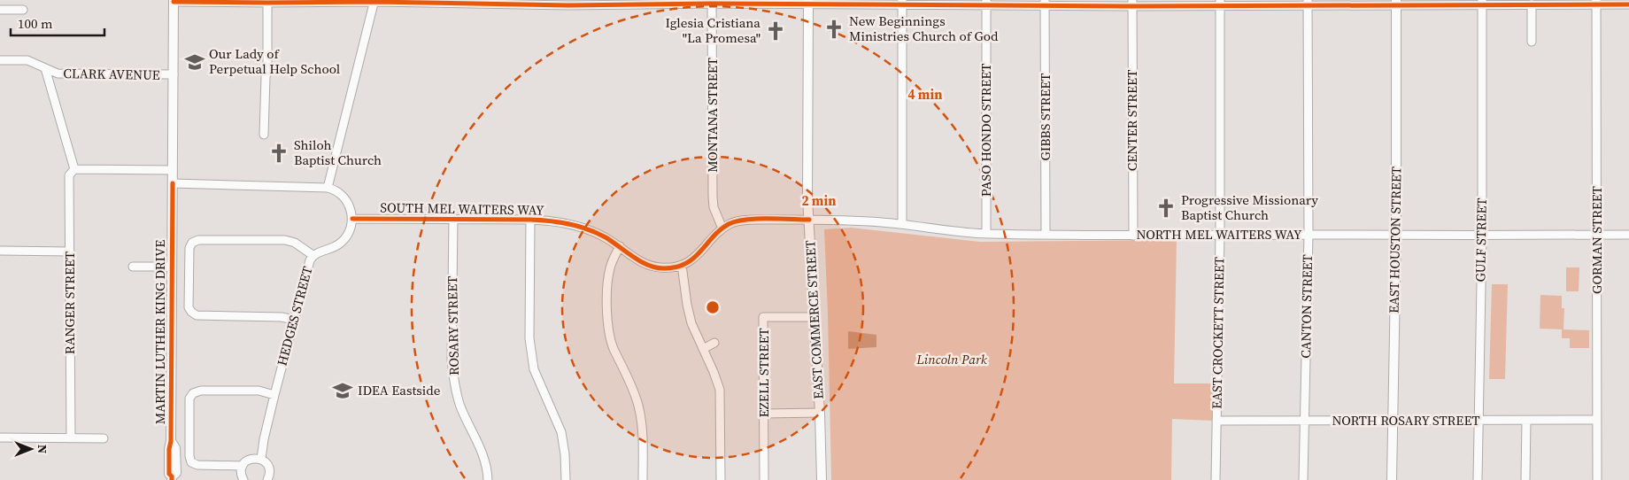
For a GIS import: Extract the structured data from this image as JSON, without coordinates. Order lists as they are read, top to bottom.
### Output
{
  "streets": {
    "main road": ["EAST HOUSTON STREET", "EAST COMMERCE STREET", "MARTIN LUTHER KING DRIVE"],
    "street": [
      "CLARK AVENUE",
      "MONTANA STREET",
      "GIBBS STREET",
      "CENTER STREET",
      "PASO HONDO STREET",
      "SOUTH MEL WAITERS WAY",
      "NORTH MEL WAITERS WAY",
      "GULF STREET",
      "GORMAN STREET",
      "RANGER STREET",
      "CANTON STREET",
      "HEDGES STREET",
      "ROSARY STREET",
      "EAST CROCKETT STREET",
      "EZELL STREET",
      "NORTH ROSARY STREET"
    ]
  },
  "crossings": [
    ["CLARK AVENUE", "MARTIN LUTHER KING DRIVE"],
    ["MONTANA STREET", "SOUTH MEL WAITERS WAY"],
    ["GIBBS STREET", "NORTH MEL WAITERS WAY"],
    ["CENTER STREET", "NORTH MEL WAITERS WAY"],
    ["PASO HONDO STREET", "NORTH MEL WAITERS WAY"],
    ["SOUTH MEL WAITERS WAY", "NORTH MEL WAITERS WAY"],
    ["SOUTH MEL WAITERS WAY", "HEDGES STREET"],
    ["SOUTH MEL WAITERS WAY", "EAST COMMERCE STREET"],
    ["SOUTH MEL WAITERS WAY", "ROSARY STREET"],
    ["NORTH MEL WAITERS WAY", "EAST HOUSTON STREET"],
    ["NORTH MEL WAITERS WAY", "GULF STREET"],
    ["NORTH MEL WAITERS WAY", "GORMAN STREET"],
    ["NORTH MEL WAITERS WAY", "CANTON STREET"],
    ["NORTH MEL WAITERS WAY", "EAST COMMERCE STREET"],
    ["NORTH MEL WAITERS WAY", "EAST CROCKETT STREET"],
    ["EAST HOUSTON STREET", "NORTH ROSARY STREET"],
    ["GULF STREET", "NORTH ROSARY STREET"],
    ["GORMAN STREET", "NORTH ROSARY STREET"],
    ["CANTON STREET", "NORTH ROSARY STREET"],
    ["EAST COMMERCE STREET", "EZELL STREET"],
    ["EAST CROCKETT STREET", "NORTH ROSARY STREET"]
  ],
  "parks": ["Lincoln Park"],
  "places": {
    "church": [
      "New Beginnings Ministries Church of God",
      "Iglesia Cristiana \"La Promesa\"",
      "Shiloh Baptist Church",
      "Progressive Missionary Baptist Church"
    ],
    "school or university": ["Our Lady of Perpetual Help School", "IDEA Eastside"]
  },
  "scale_bar": "100 m",
  "north": "right",
  "rings": ["4 min", "2 min"]
}
